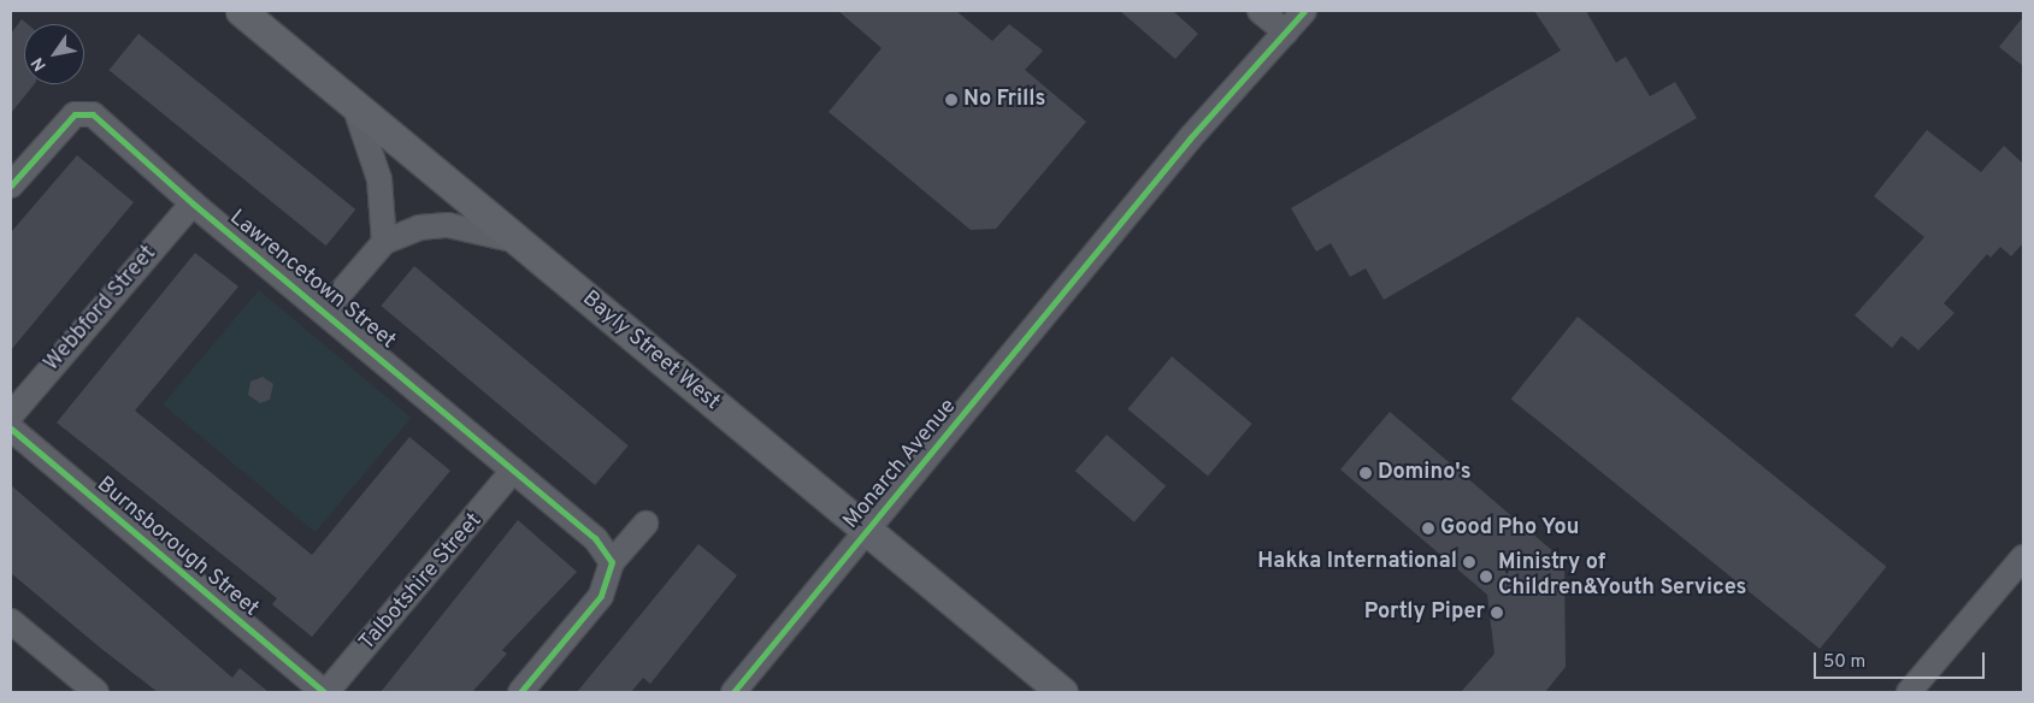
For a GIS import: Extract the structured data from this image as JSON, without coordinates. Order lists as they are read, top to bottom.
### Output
{
  "streets": {
    "main road": ["Bayly Street West"],
    "street": [
      "Lawrencetown Street",
      "Webbford Street",
      "Monarch Avenue",
      "Burnsborough Street",
      "Talbotshire Street"
    ]
  },
  "crossings": [
    ["Lawrencetown Street", "Webbford Street"],
    ["Lawrencetown Street", "Talbotshire Street"],
    ["Bayly Street West", "Monarch Avenue"],
    ["Burnsborough Street", "Talbotshire Street"]
  ],
  "places": [
    "No Frills",
    "Domino's",
    "Good Pho You",
    "Hakka International",
    "Ministry of Children&Youth Services",
    "Portly Piper"
  ],
  "scale_bar": "50 m",
  "north": "bottom left"
}
